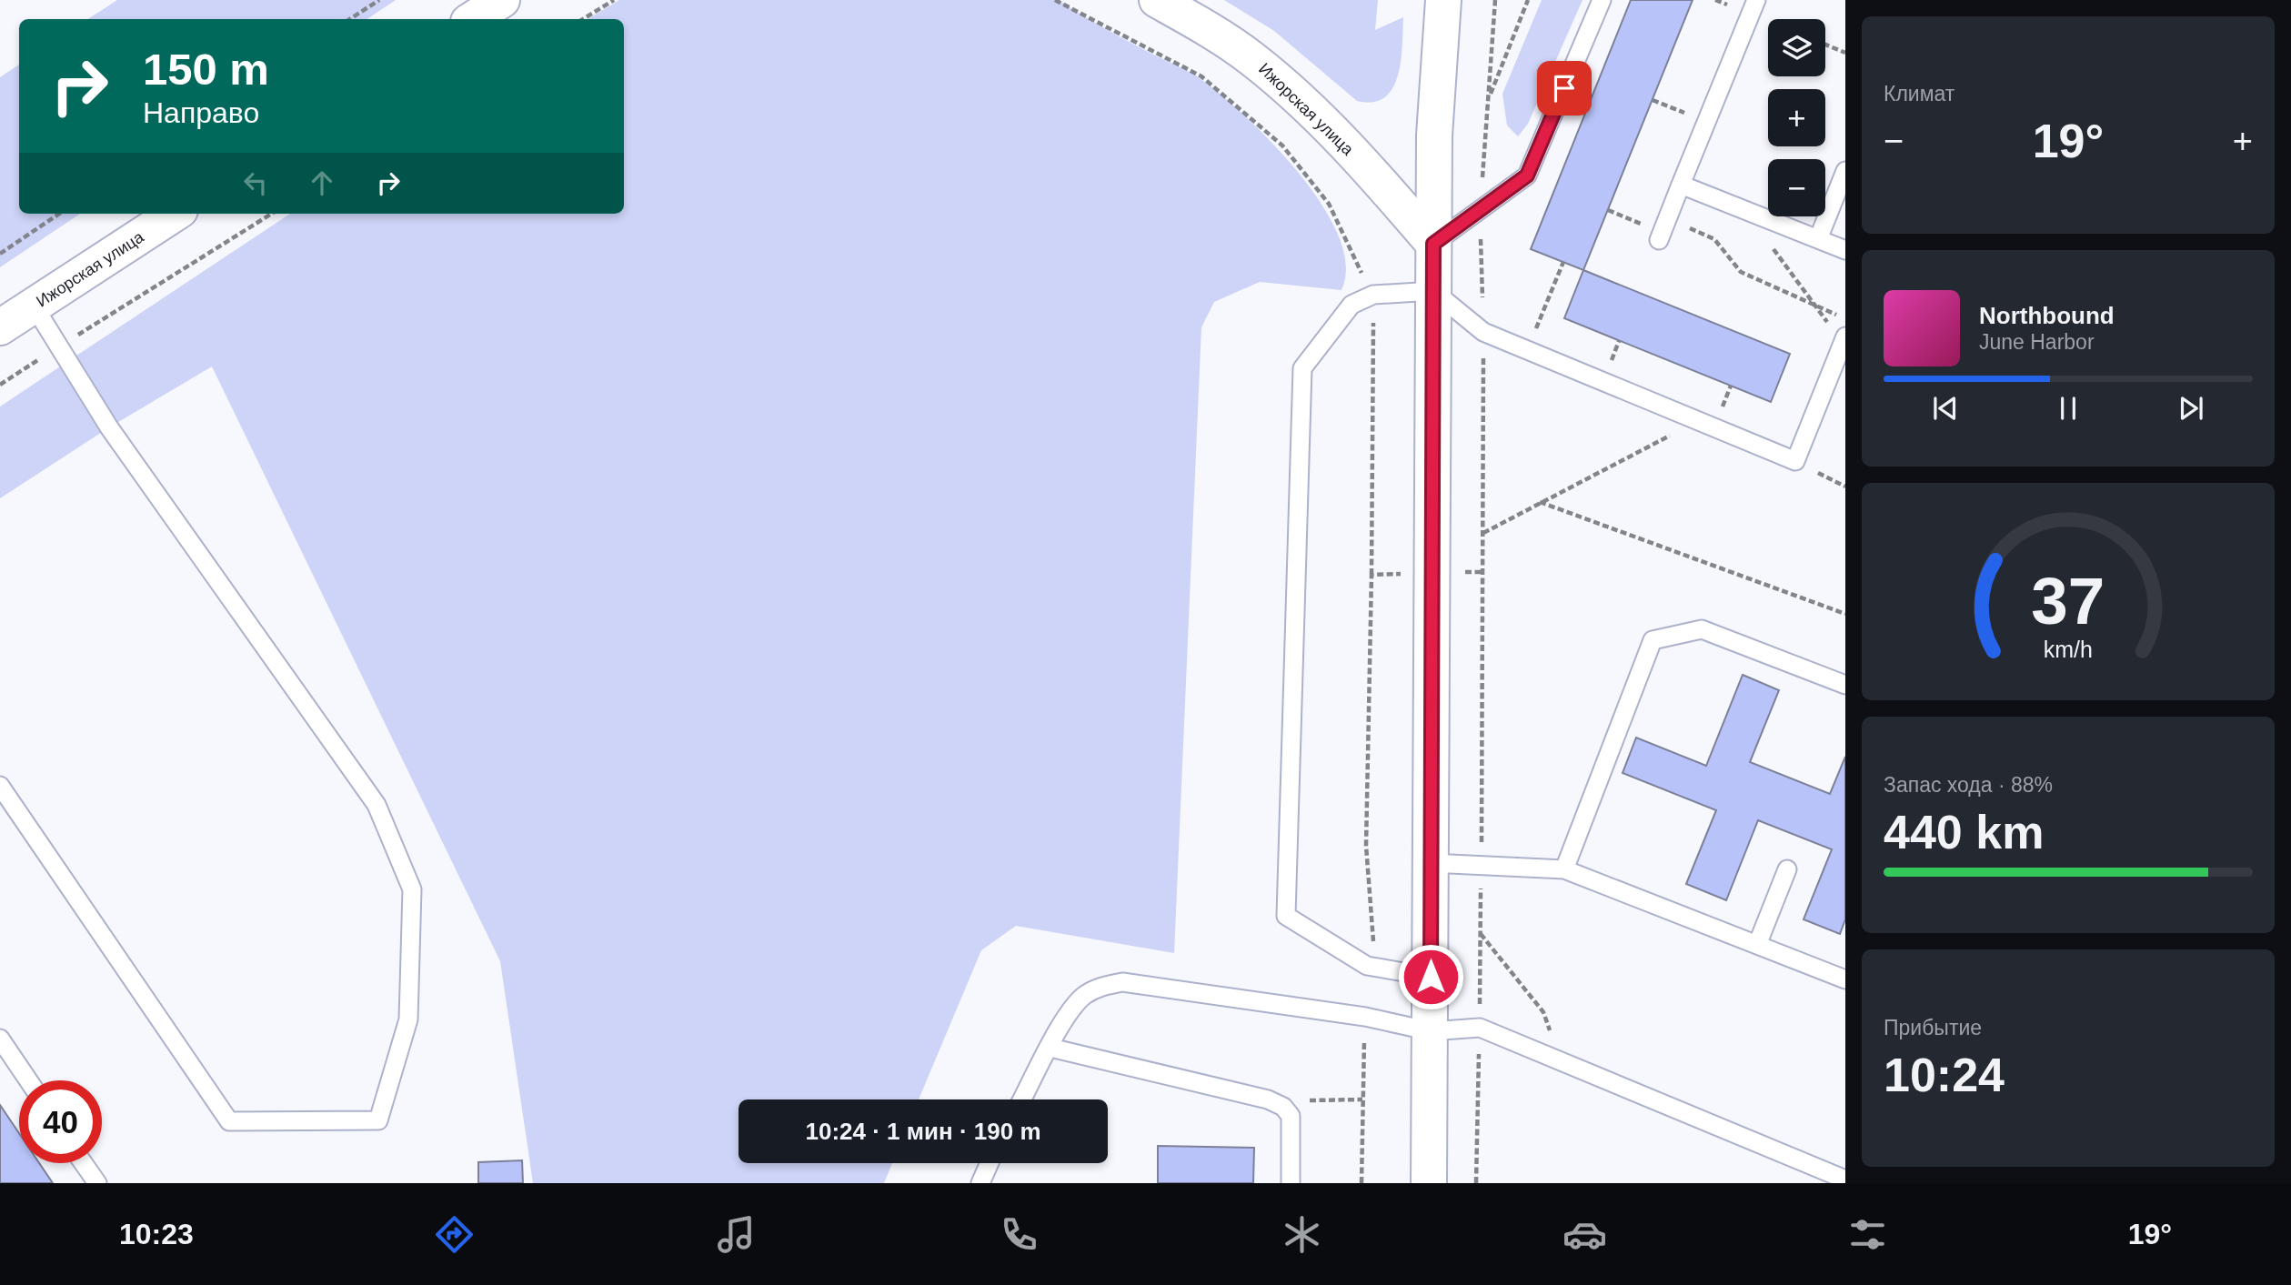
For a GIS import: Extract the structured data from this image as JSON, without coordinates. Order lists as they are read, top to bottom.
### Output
{
  "streets": {
    "street": ["Ижорская улица"]
  },
  "page": {
    "tile": [
      "Климат",
      ["Запас хода · 88%", "440 km"],
      ["Прибытие", "10:24"]
    ],
    "map_buttons": ["+", "−"],
    "turn": ["150 m", "Направо"],
    "heat": ["−", "19°", "+"],
    "song": ["Northbound", "June Harbor"],
    "limit": "40",
    "trip": "10:24 · 1 мин · 190 m",
    "tabs": ["10:23", "19°"],
    "gauge": ["37", "km/h"]
  }
}
